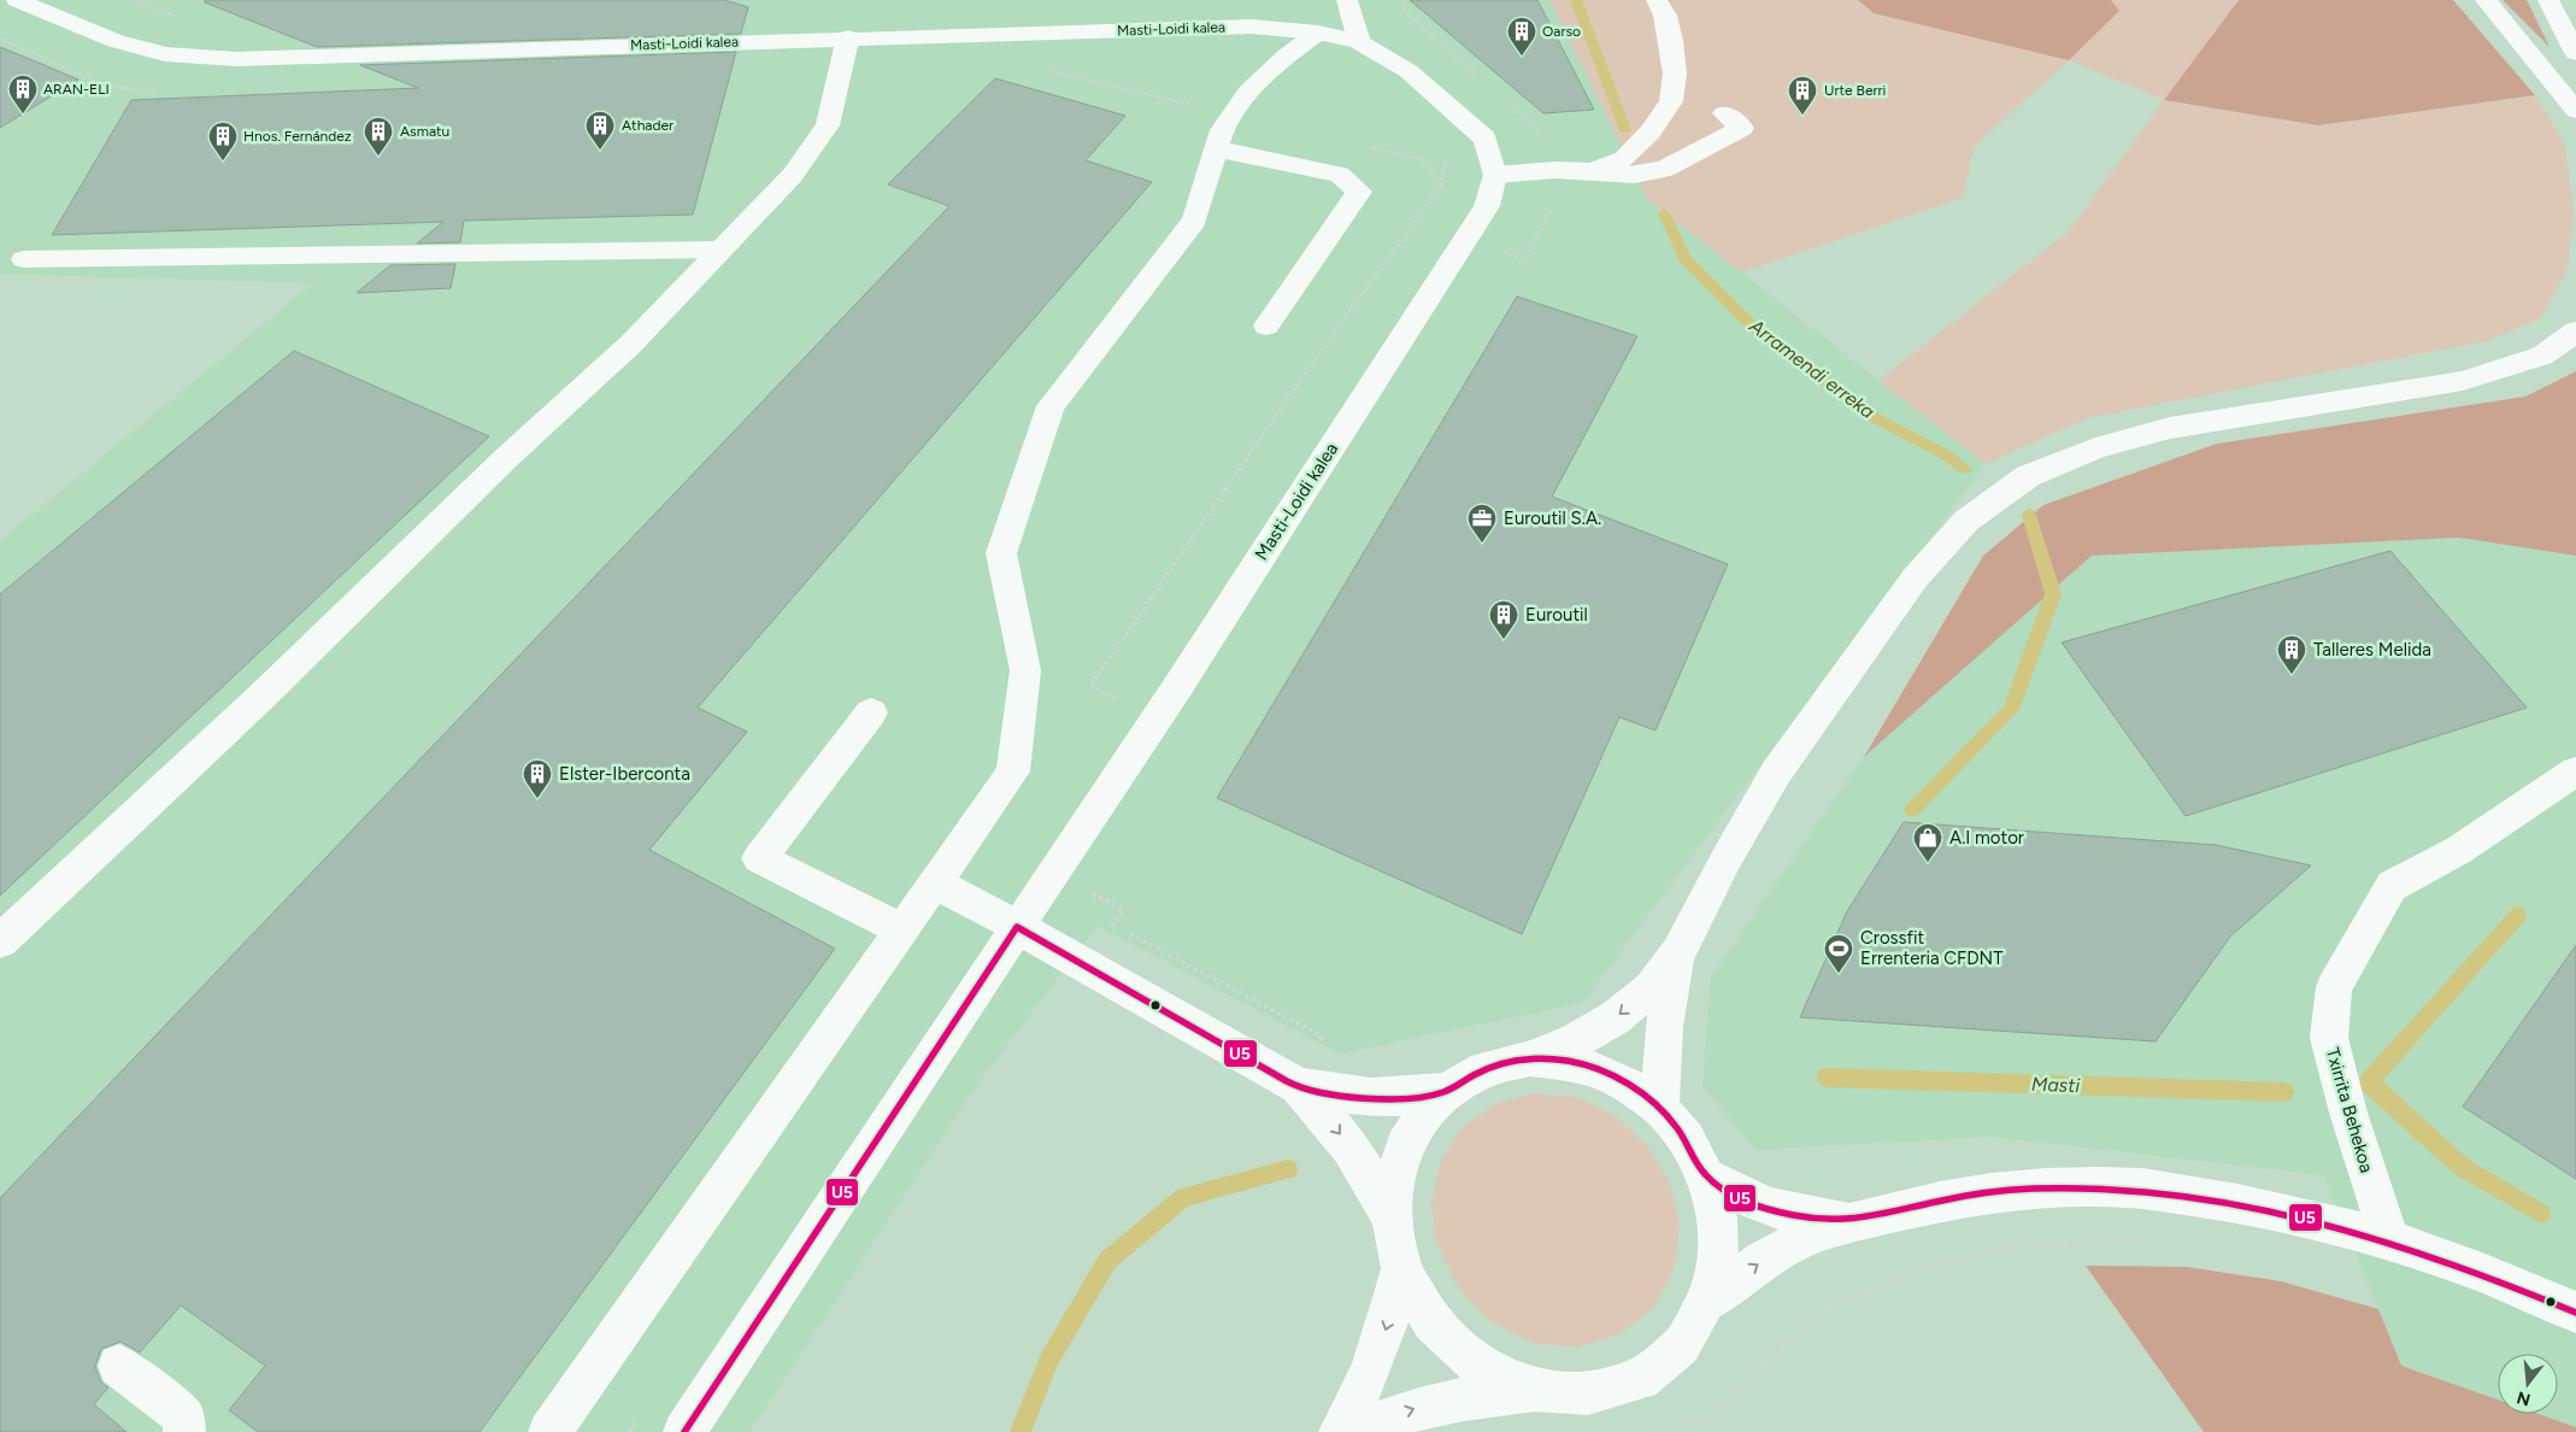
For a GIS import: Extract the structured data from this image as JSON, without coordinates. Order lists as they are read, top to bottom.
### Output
{
  "streets": {
    "street": ["Masti-Loidi kalea", "Txirrita Behekoa"]
  },
  "water": ["Arramendi erreka", "Masti"],
  "places": {
    "building": [
      "Oarso",
      "ARAN-ELI",
      "Urte Berri",
      "Athader",
      "Asmatu",
      "Hnos. Fernández",
      "Euroutil",
      "Talleres Melida",
      "Elster-Iberconta"
    ],
    "office": ["Euroutil S.A."],
    "shop": ["A.I motor"],
    "sports": ["Crossfit Errenteria CFDNT"]
  },
  "lines": ["transit line U5"],
  "north": "bottom"
}
